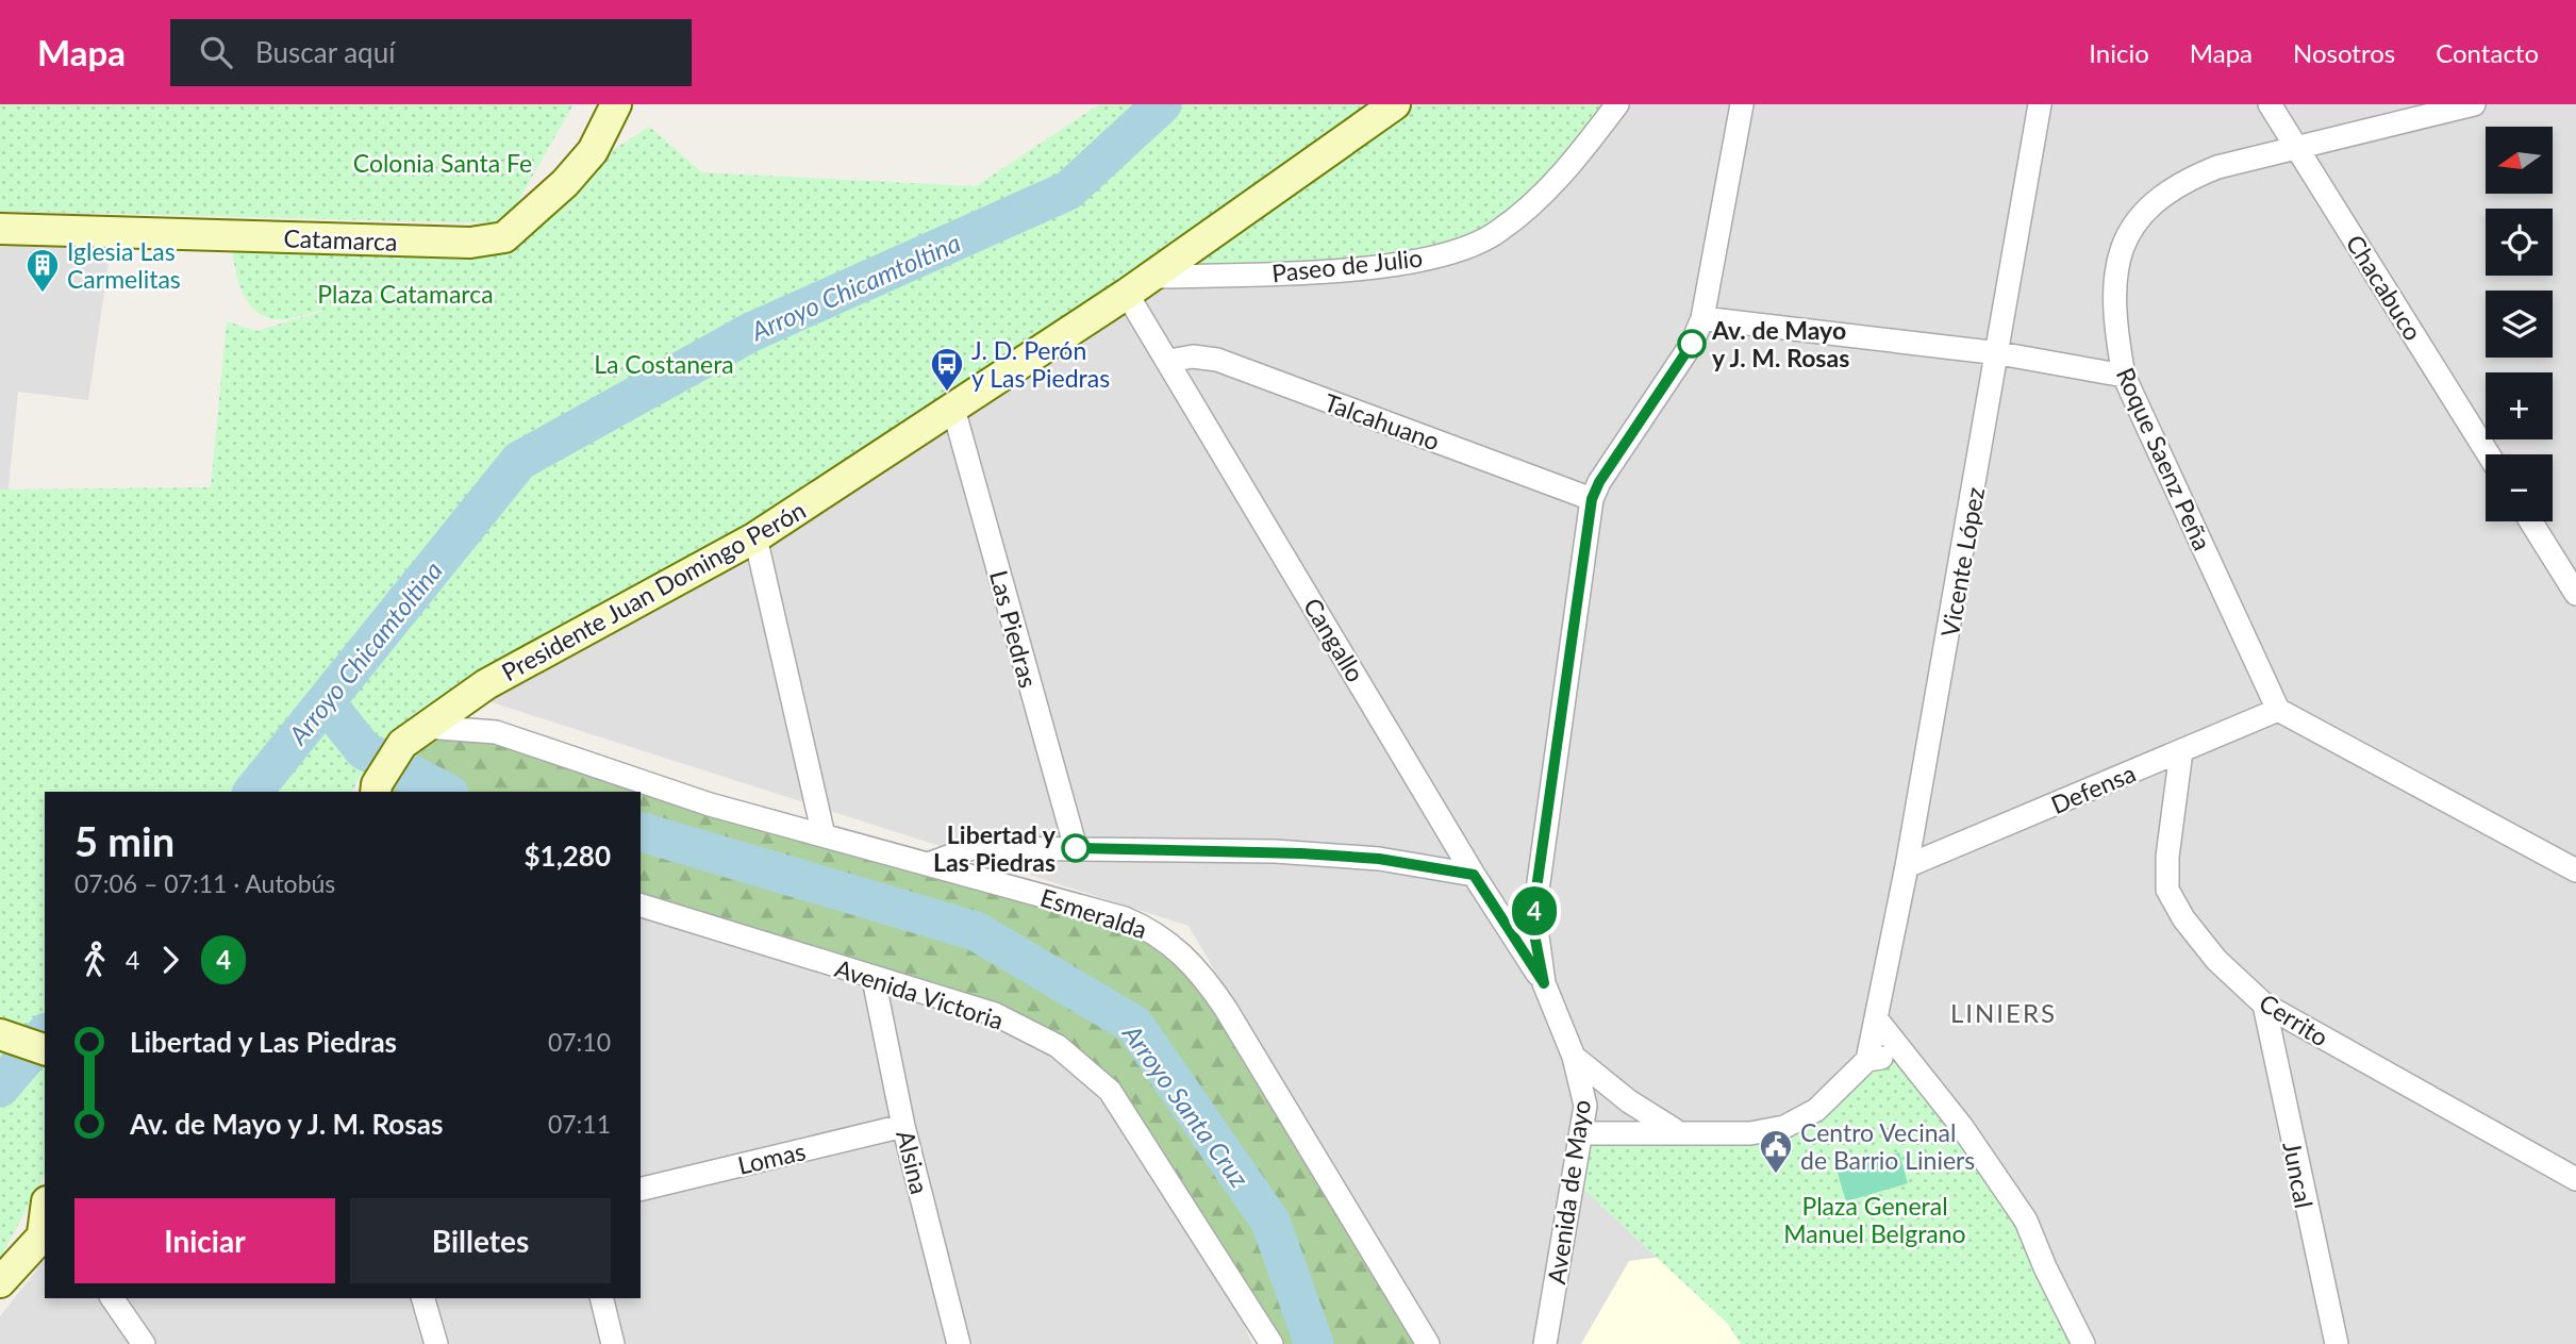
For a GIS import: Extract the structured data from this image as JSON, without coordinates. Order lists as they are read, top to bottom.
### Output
{
  "streets": {
    "street": [
      "Catamarca",
      "Paseo de Julio",
      "Chacabuco",
      "Talcahuano",
      "Roque Saenz Peña",
      "Vicente López",
      "Presidente Juan Domingo Perón",
      "Las Piedras",
      "Cangallo",
      "Defensa",
      "Esmeralda",
      "Avenida Victoria",
      "Cerrito",
      "Lomas",
      "Alsina",
      "Juncal",
      "Avenida de Mayo"
    ]
  },
  "crossings": [
    ["Paseo de Julio", "Presidente Juan Domingo Perón"],
    ["Chacabuco", "Roque Saenz Peña"],
    ["Talcahuano", "Cangallo"],
    ["Talcahuano", "Avenida de Mayo"],
    ["Roque Saenz Peña", "Defensa"],
    ["Vicente López", "Defensa"],
    ["Presidente Juan Domingo Perón", "Las Piedras"],
    ["Presidente Juan Domingo Perón", "Cangallo"],
    ["Presidente Juan Domingo Perón", "Esmeralda"],
    ["Cangallo", "Avenida de Mayo"],
    ["Defensa", "Cerrito"],
    ["Avenida Victoria", "Alsina"],
    ["Cerrito", "Juncal"],
    ["Lomas", "Alsina"]
  ],
  "districts": ["LINIERS"],
  "water": ["Arroyo Chicamtoltina", "Arroyo Santa Cruz"],
  "parks": [
    "Colonia Santa Fe",
    "Plaza Catamarca",
    "La Costanera",
    "Plaza General Manuel Belgrano"
  ],
  "places": {
    "building": ["Iglesia Las Carmelitas"],
    "other": ["Av. de Mayo y J. M. Rosas", "Libertad y Las Piedras"],
    "bus stop": ["J. D. Perón y Las Piedras"],
    "public building": ["Centro Vecinal de Barrio Liniers"]
  },
  "lines": ["bus line 4"],
  "north": "left",
  "page": {
    "header": "Mapa",
    "search": "Buscar aquí",
    "nav": [
      "Inicio",
      "Mapa",
      "Nosotros",
      "Contacto"
    ],
    "on_map": "4",
    "map_buttons": ["+", "−"],
    "heading": ["5 min", "07:06 – 07:11 · Autobús", "$1,280"],
    "legs": ["4", "4"],
    "list": [
      {
        "name": "Libertad y Las Piedras",
        "value": "07:10"
      },
      {
        "name": "Av. de Mayo y J. M. Rosas",
        "value": "07:11"
      }
    ],
    "buttons": ["Iniciar", "Billetes"]
  }
}
